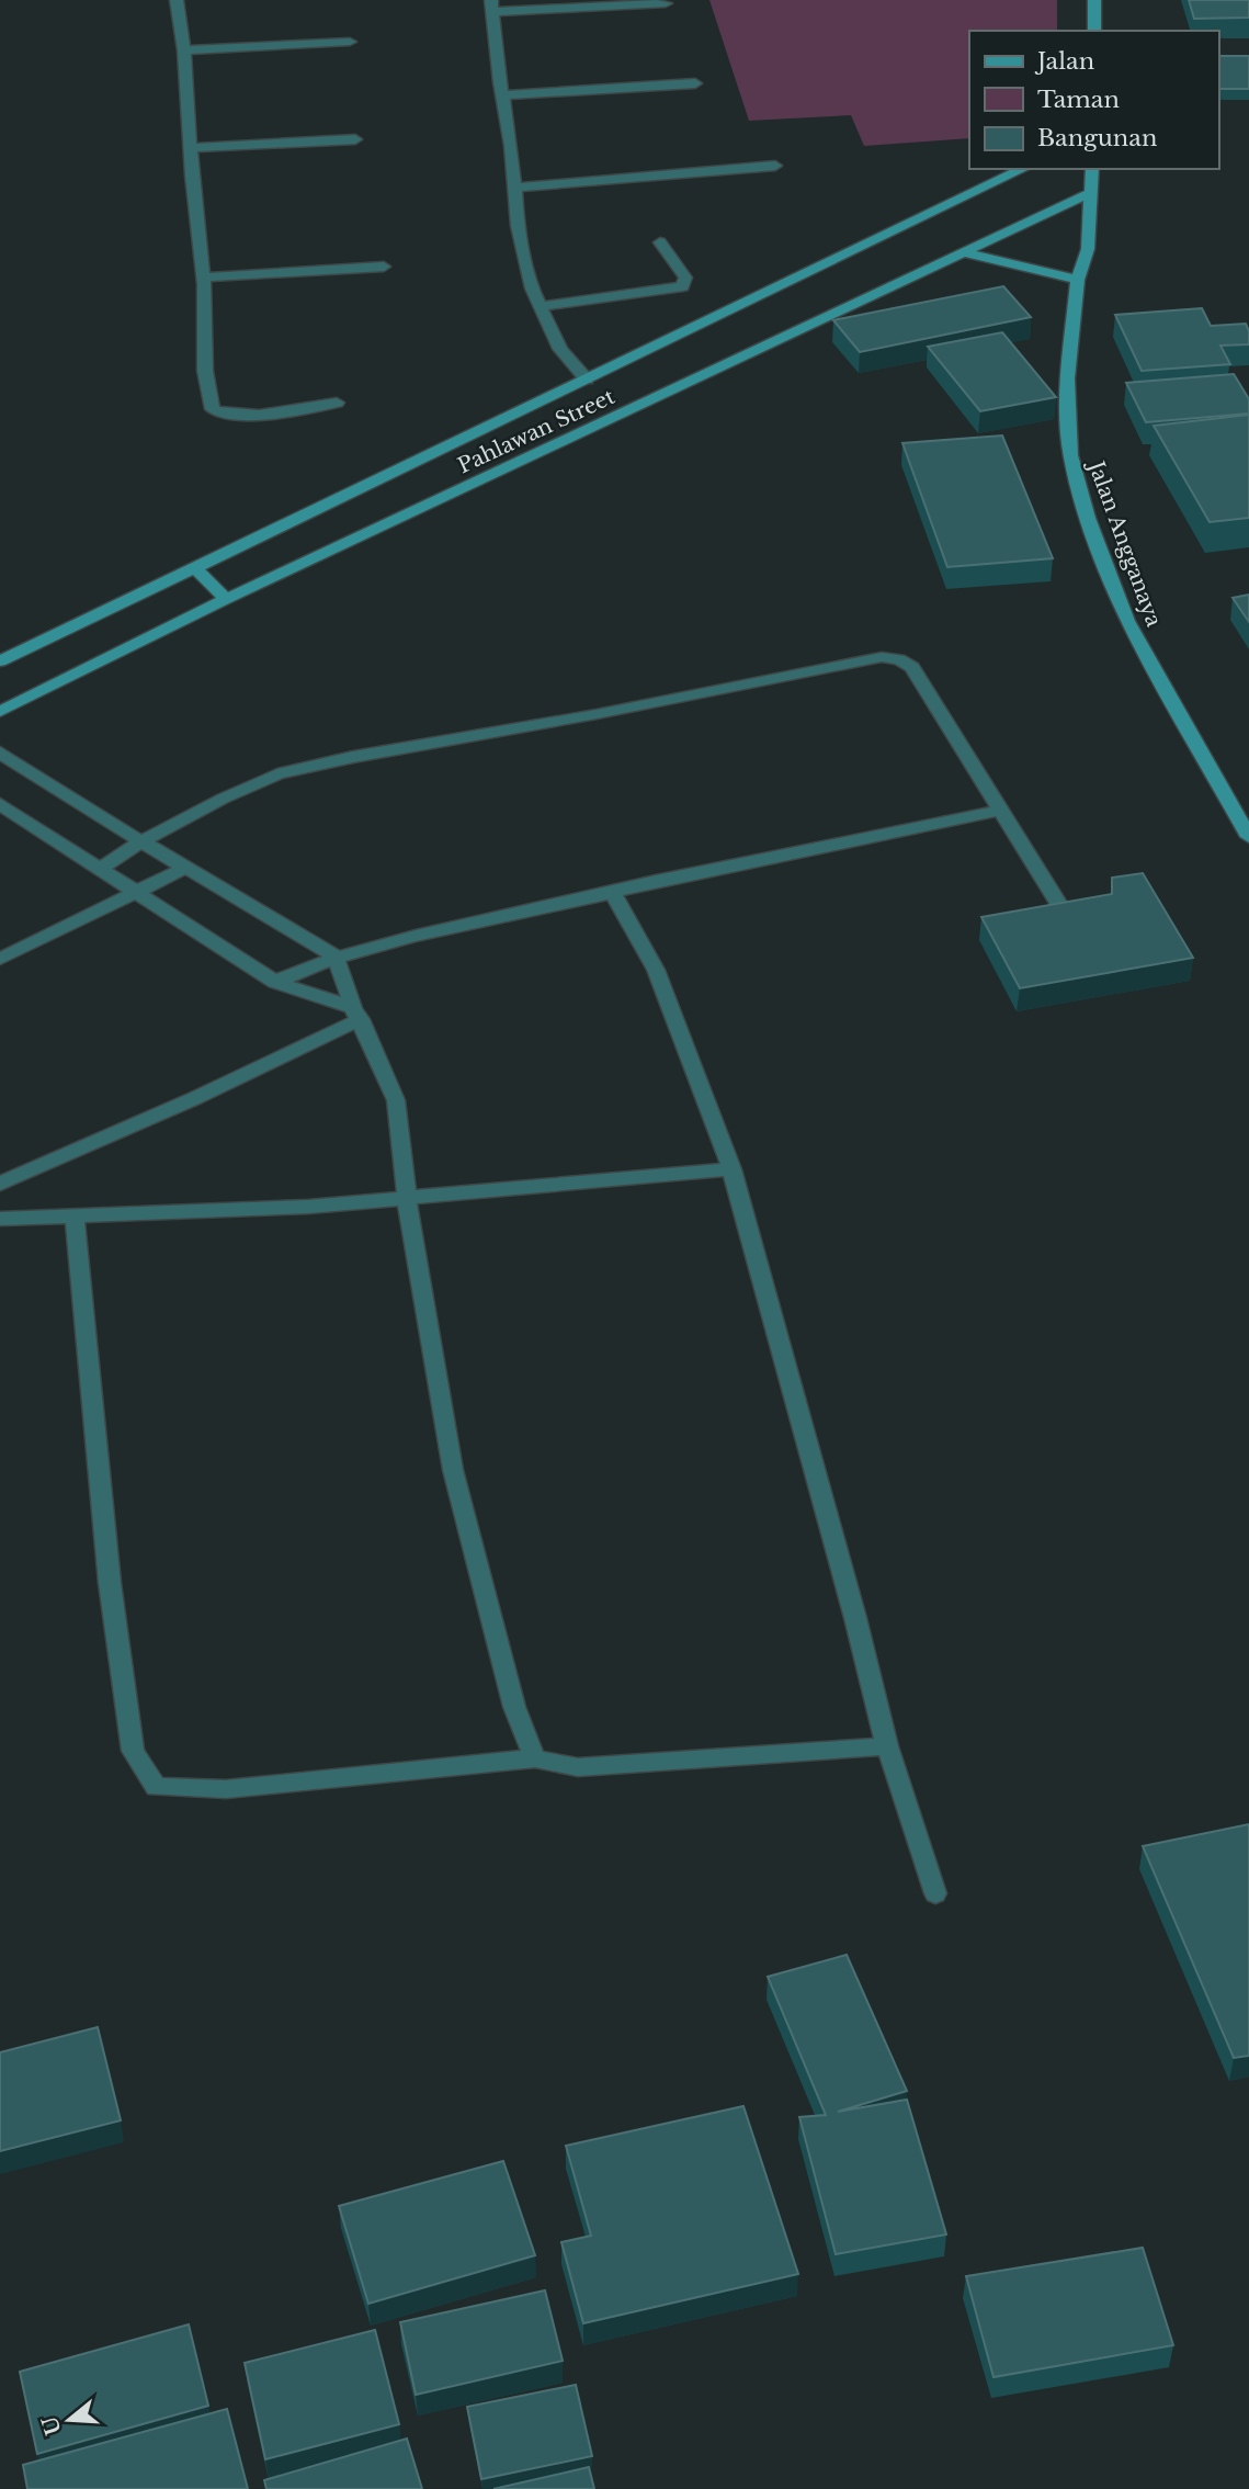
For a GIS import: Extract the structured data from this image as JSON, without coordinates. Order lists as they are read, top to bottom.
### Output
{
  "streets": {
    "street": ["Pahlawan Street", "Jalan Angganaya"]
  },
  "crossings": [
    ["Pahlawan Street", "Jalan Angganaya"]
  ],
  "legend": ["Jalan", "Taman", "Bangunan"],
  "north": "left"
}
